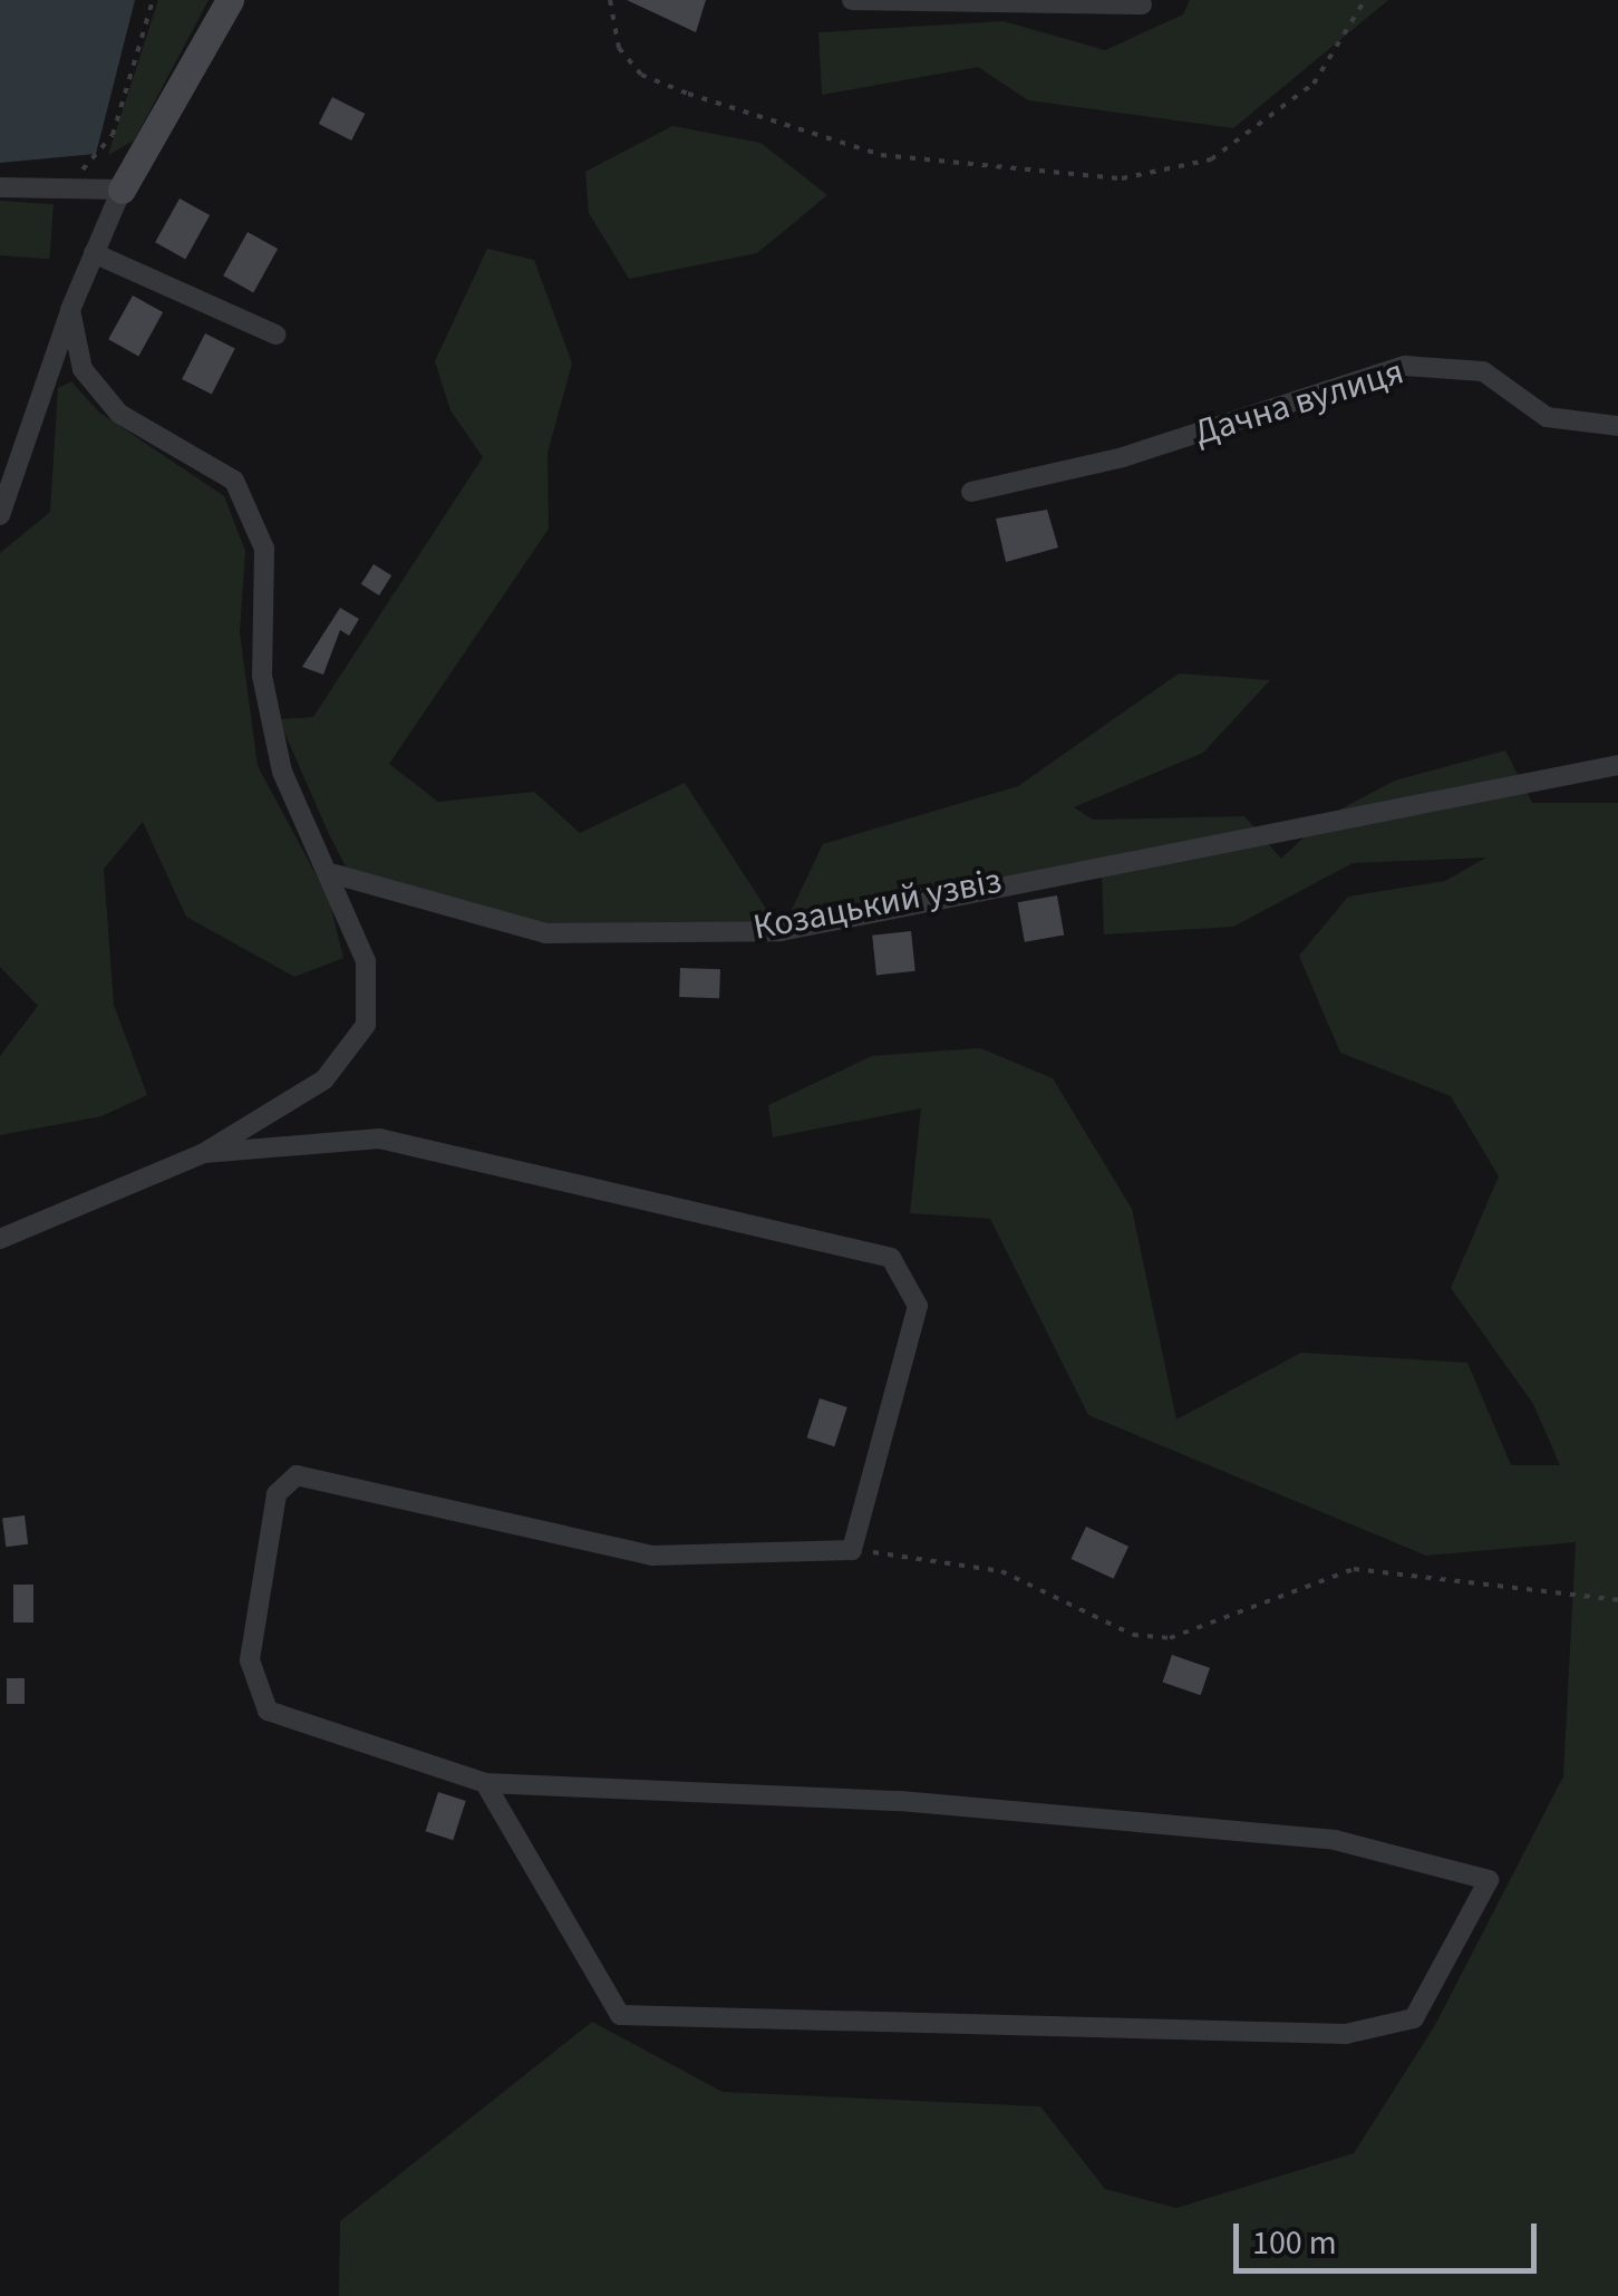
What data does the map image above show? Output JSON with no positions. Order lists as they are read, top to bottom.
{
  "streets": {
    "street": ["Дачна вулиця", "Козацький узвіз"]
  },
  "scale_bar": "100 m"
}
